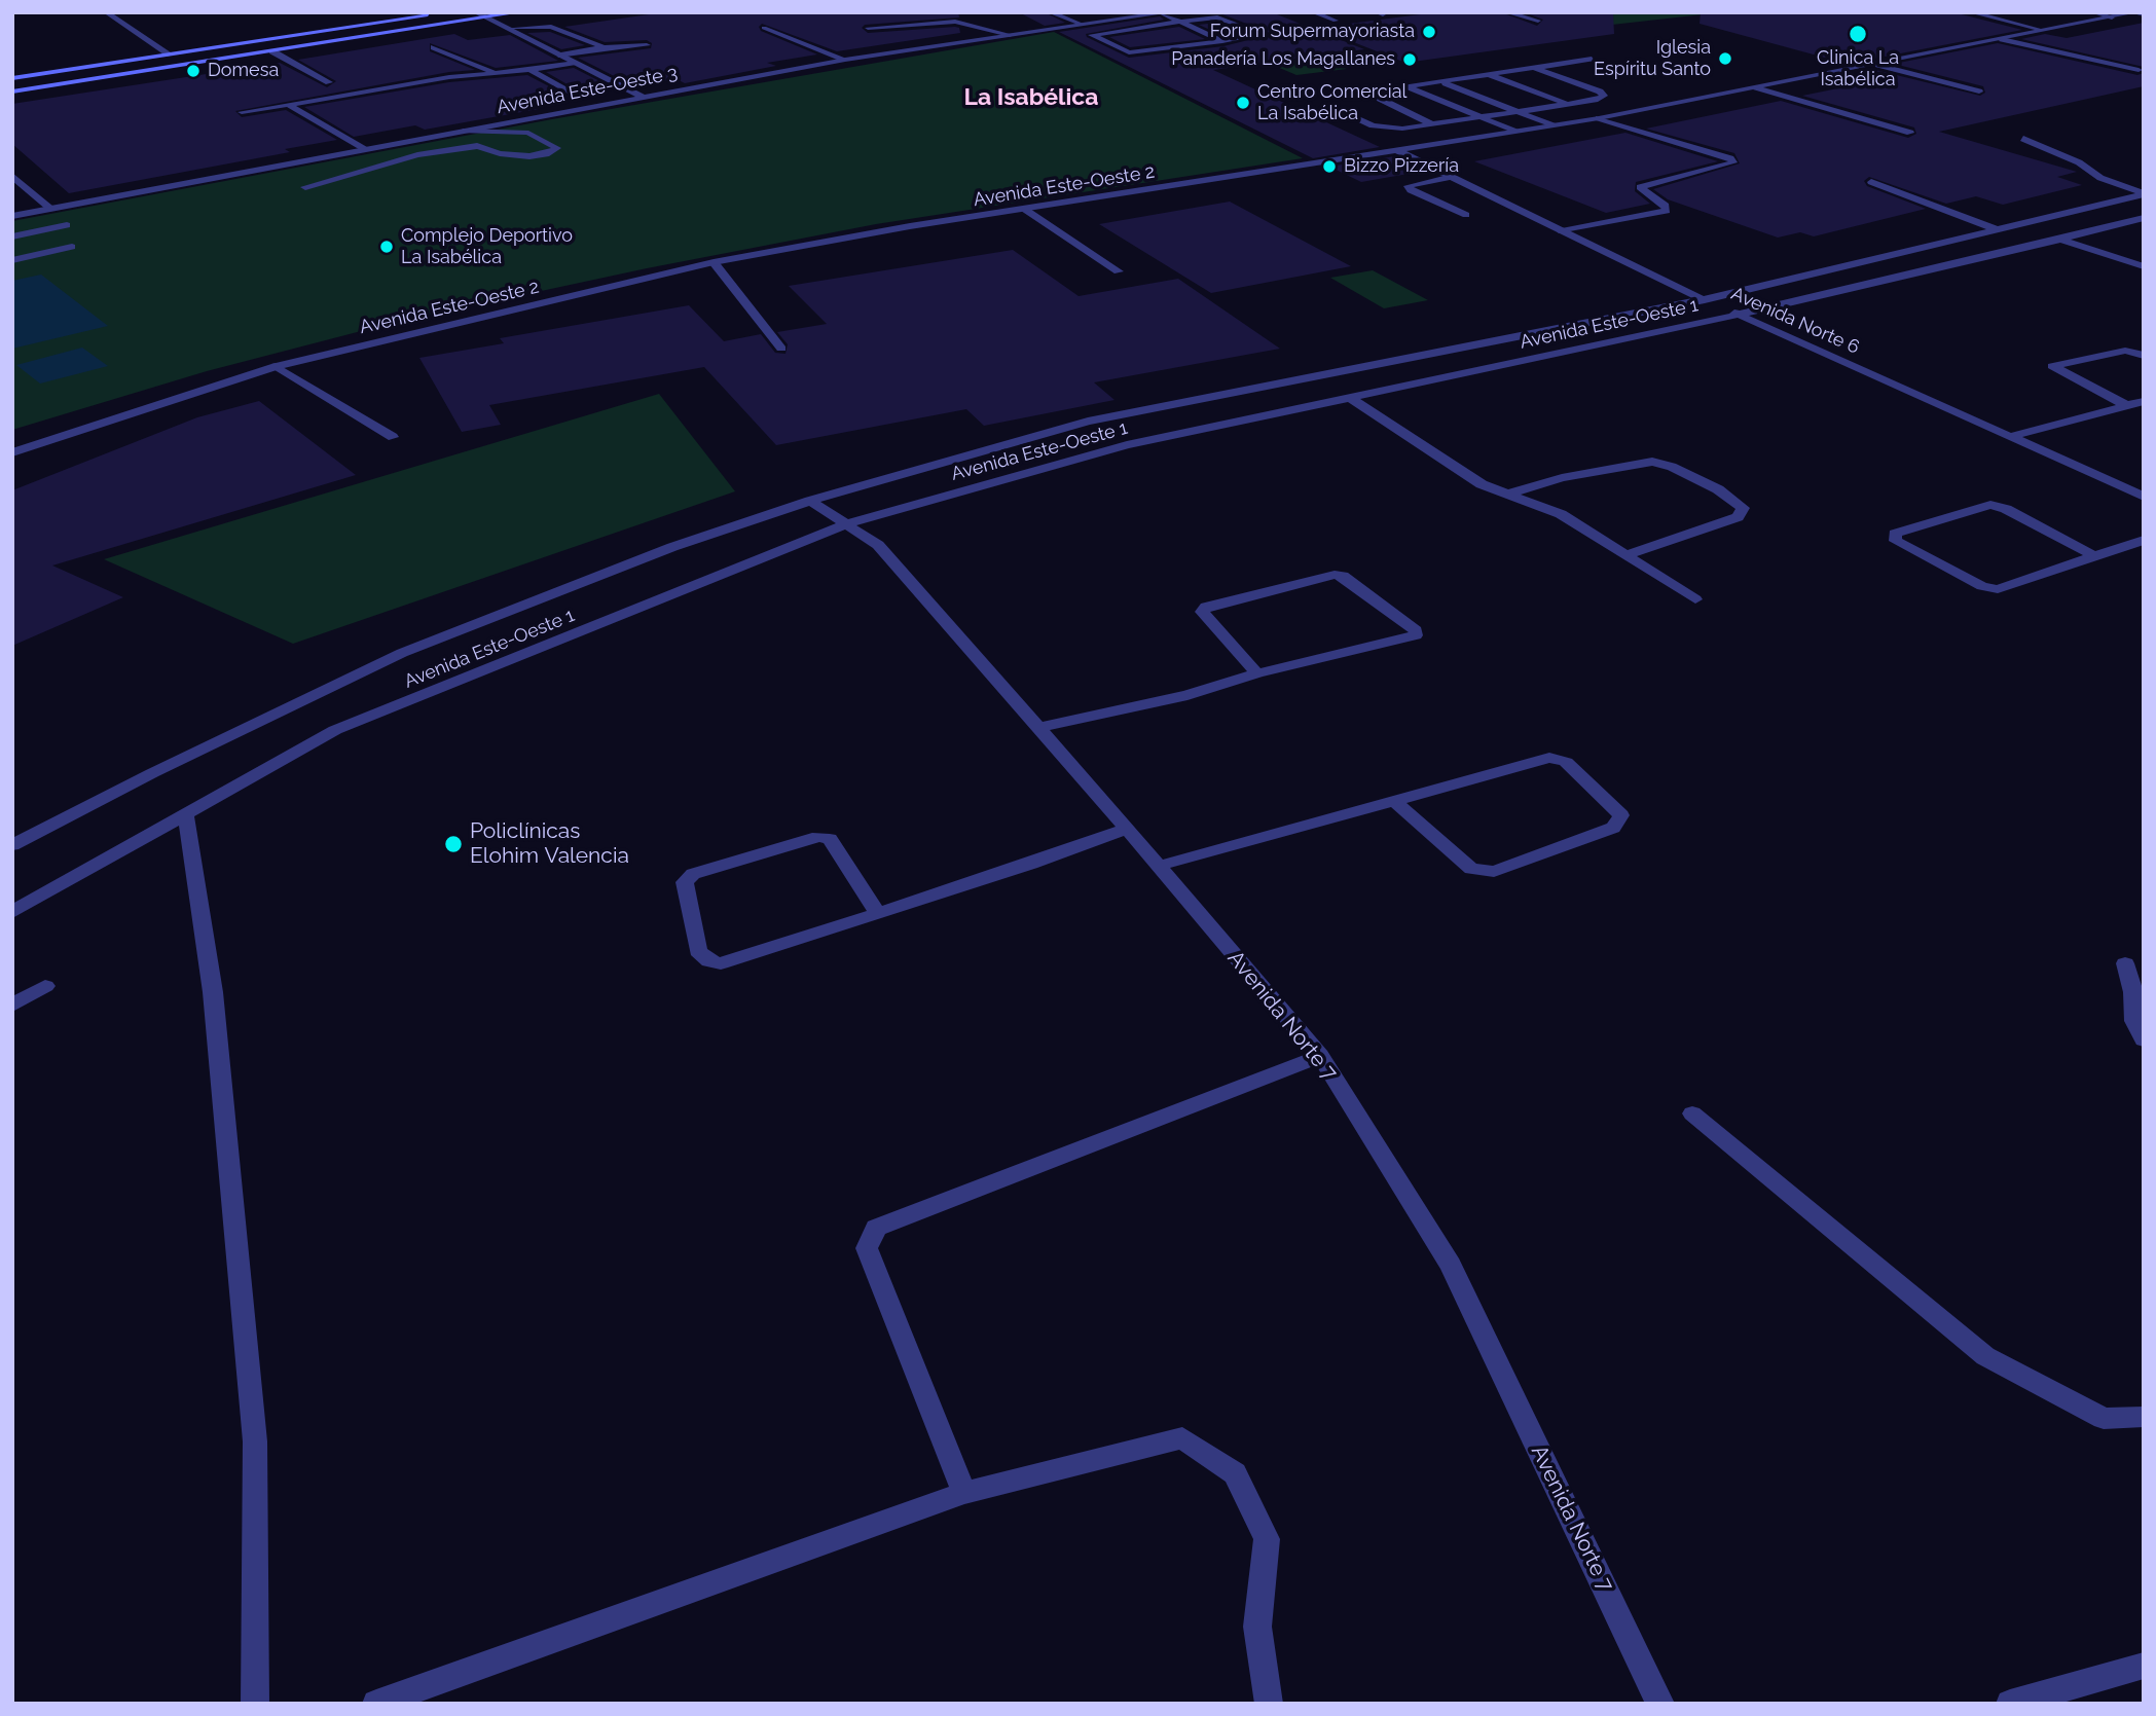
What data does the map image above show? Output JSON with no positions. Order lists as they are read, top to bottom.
{
  "streets": {
    "street": [
      "Avenida Este-Oeste 3",
      "Avenida Este-Oeste 2",
      "Avenida Norte 6",
      "Avenida Este-Oeste 1",
      "Avenida Norte 7"
    ]
  },
  "crossings": [
    ["Avenida Este-Oeste 2", "Avenida Norte 6"],
    ["Avenida Norte 6", "Avenida Este-Oeste 1"],
    ["Avenida Este-Oeste 1", "Avenida Norte 7"]
  ],
  "districts": ["La Isabélica"],
  "places": [
    "Forum Supermayoriasta",
    "Clinica La Isabélica",
    "Iglesia Espíritu Santo",
    "Panadería Los Magallanes",
    "Domesa",
    "Centro Comercial La Isabélica",
    "Bizzo Pizzería",
    "Complejo Deportivo La Isabélica",
    "Policlínicas Elohim Valencia"
  ]
}
